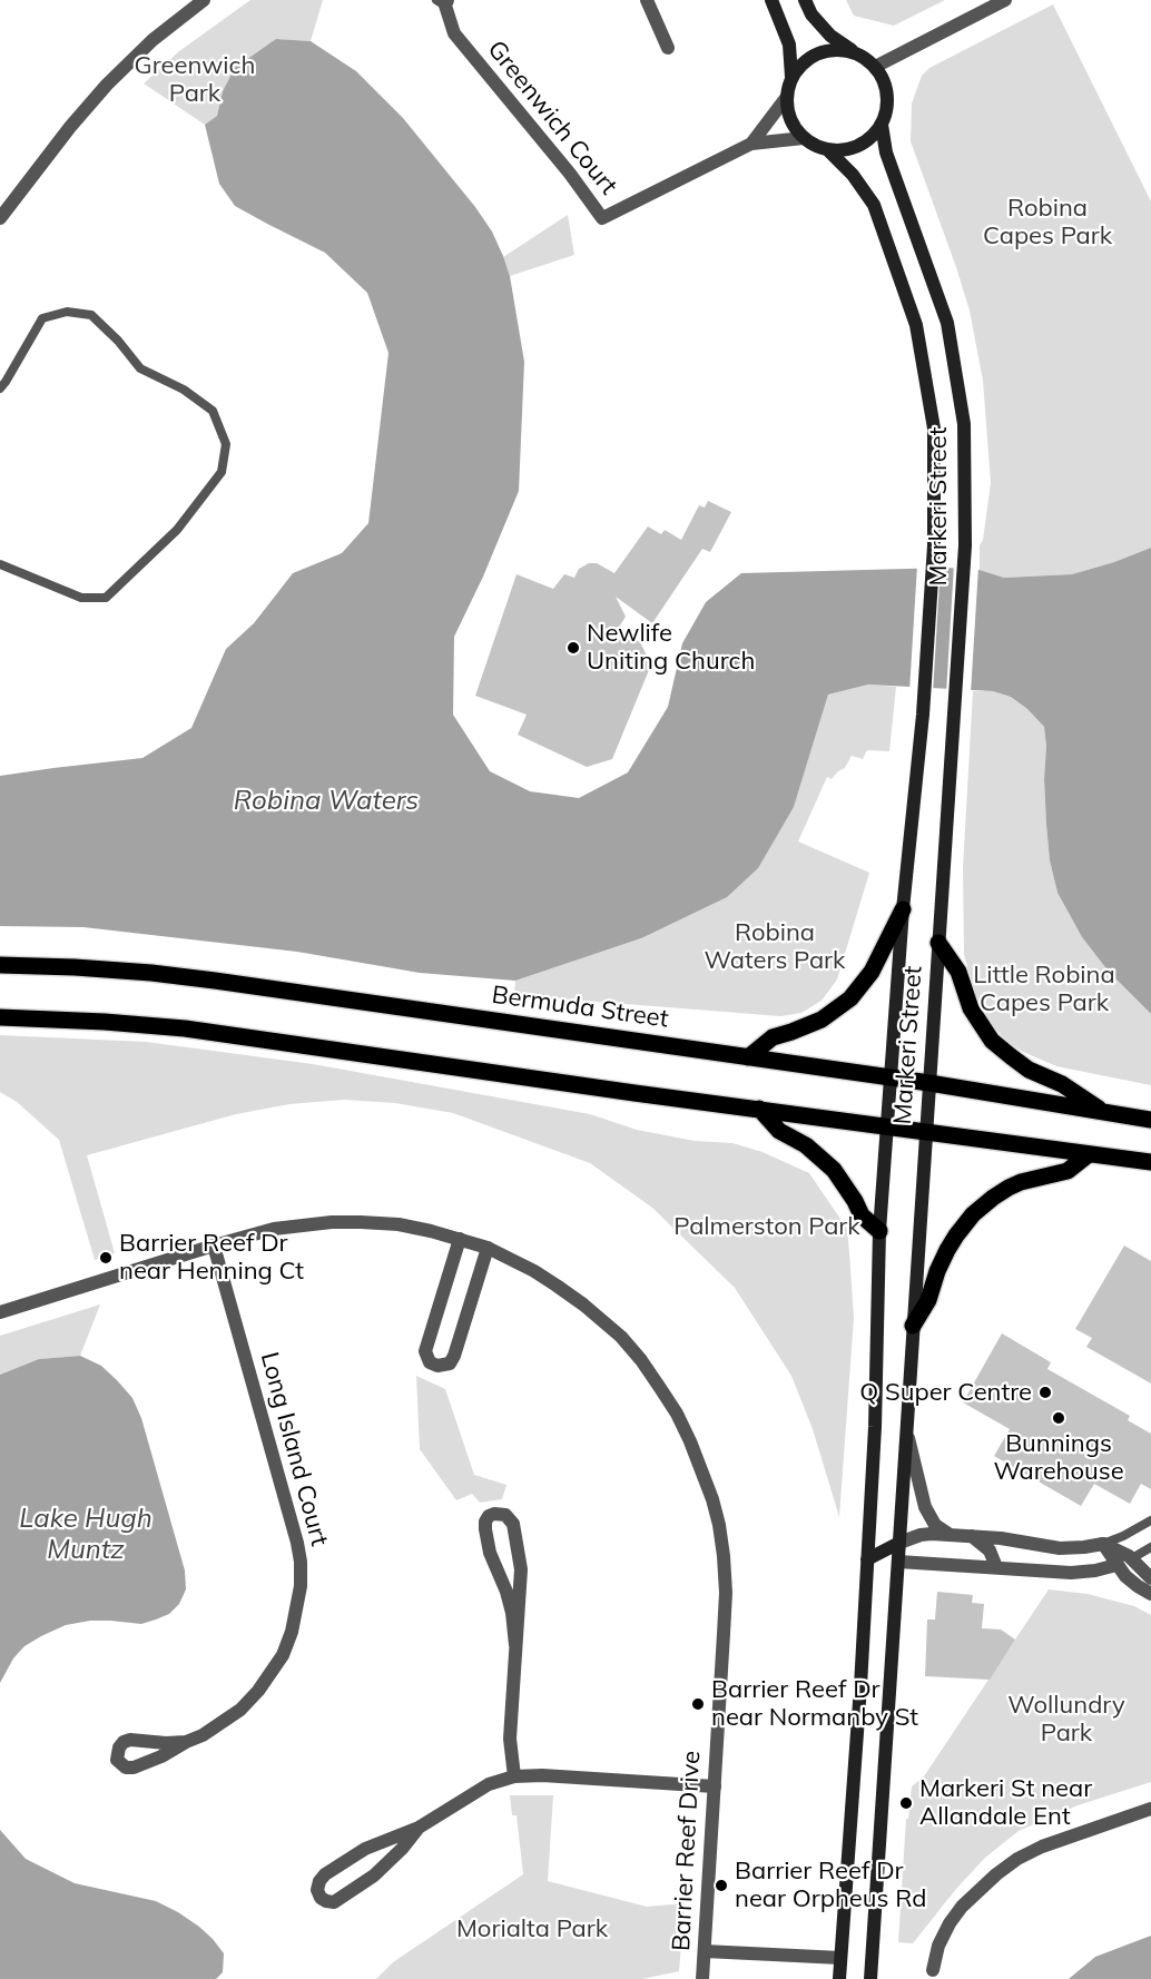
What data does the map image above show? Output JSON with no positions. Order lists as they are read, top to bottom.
{
  "streets": {
    "main road": ["Markeri Street", "Bermuda Street"],
    "street": ["Greenwich Court", "Long Island Court", "Barrier Reef Drive"]
  },
  "crossings": [
    ["Greenwich Court", "Markeri Street"],
    ["Markeri Street", "Bermuda Street"],
    ["Long Island Court", "Barrier Reef Drive"]
  ],
  "water": ["Robina Waters", "Lake Hugh Muntz"],
  "parks": [
    "Greenwich Park",
    "Robina Capes Park",
    "Robina Waters Park",
    "Little Robina Capes Park",
    "Palmerston Park",
    "Wollundry Park",
    "Morialta Park"
  ],
  "places": [
    "Newlife Uniting Church",
    "Barrier Reef Dr near Henning Ct",
    "Q Super Centre",
    "Bunnings Warehouse",
    "Barrier Reef Dr near Normanby St",
    "Markeri St near Allandale Ent",
    "Barrier Reef Dr near Orpheus Rd"
  ]
}
